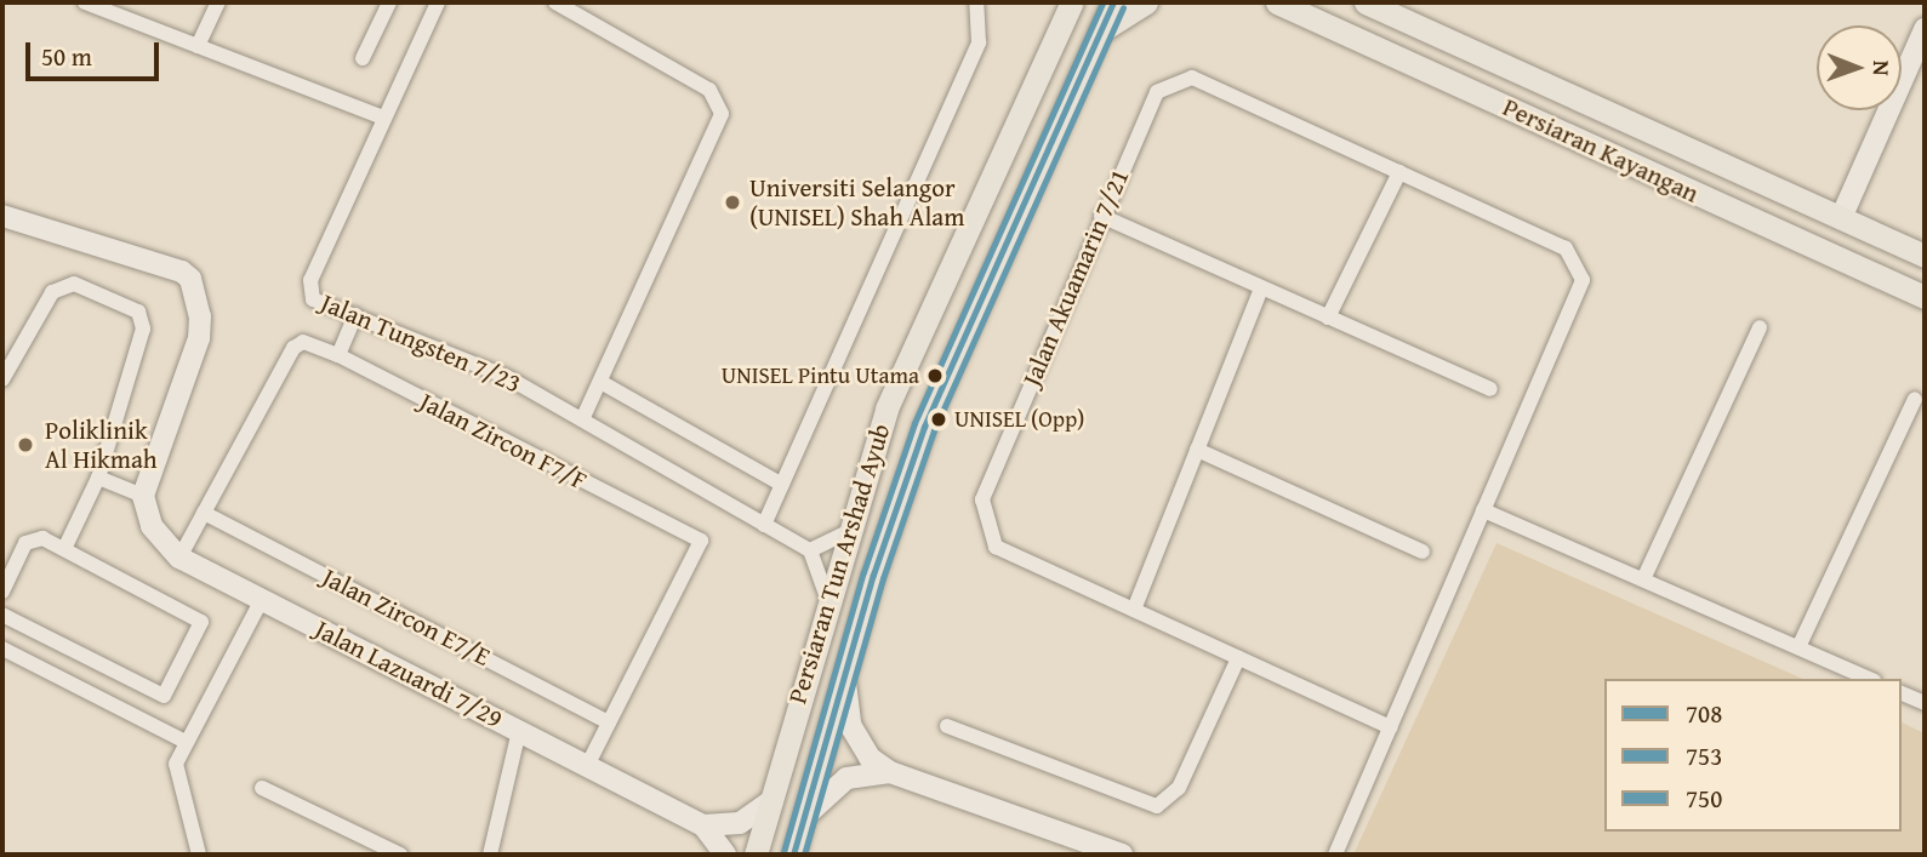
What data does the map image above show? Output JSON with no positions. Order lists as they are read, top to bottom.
{
  "streets": {
    "main road": ["Persiaran Kayangan", "Persiaran Tun Arshad Ayub"],
    "street": [
      "Jalan Akuamarin 7/21",
      "Jalan Tungsten 7/23",
      "Jalan Zircon F7/F",
      "Jalan Zircon E7/E",
      "Jalan Lazuardi 7/29"
    ]
  },
  "crossings": [
    ["Jalan Zircon F7/F", "Jalan Zircon E7/E"],
    ["Jalan Zircon F7/F", "Jalan Lazuardi 7/29"]
  ],
  "places": [
    "Universiti Selangor (UNISEL) Shah Alam",
    "UNISEL Pintu Utama",
    "UNISEL (Opp)",
    "Poliklinik Al Hikmah"
  ],
  "lines": ["transit line 708", "transit line 750", "transit line 753"],
  "legend": ["708", "753", "750"],
  "scale_bar": "50 m",
  "north": "right"
}
